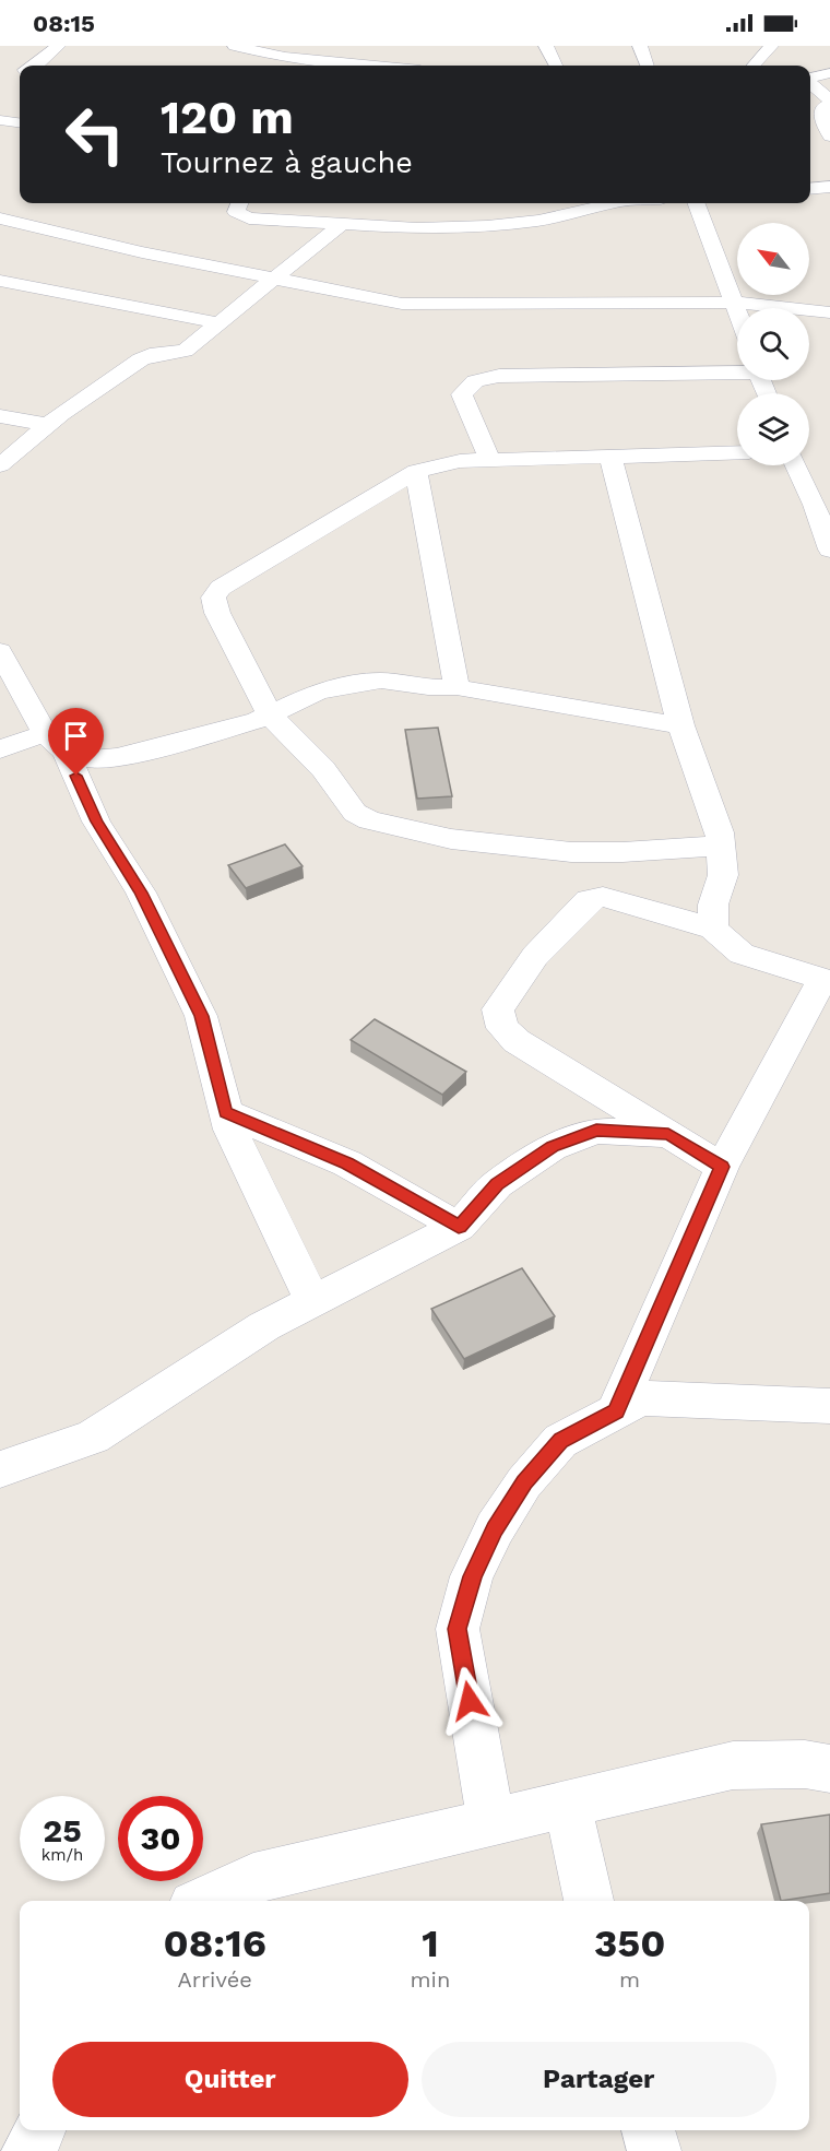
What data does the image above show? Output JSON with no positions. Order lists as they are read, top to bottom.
{
  "north": "top left",
  "page": {
    "status": "08:15",
    "turn": ["120 m", "Tournez à gauche"],
    "speed": "25 km/h",
    "limit": "30",
    "eta": [
      "08:16",
      "Arrivée",
      "1",
      "min",
      "350",
      "m"
    ],
    "buttons": ["Quitter", "Partager"]
  }
}
